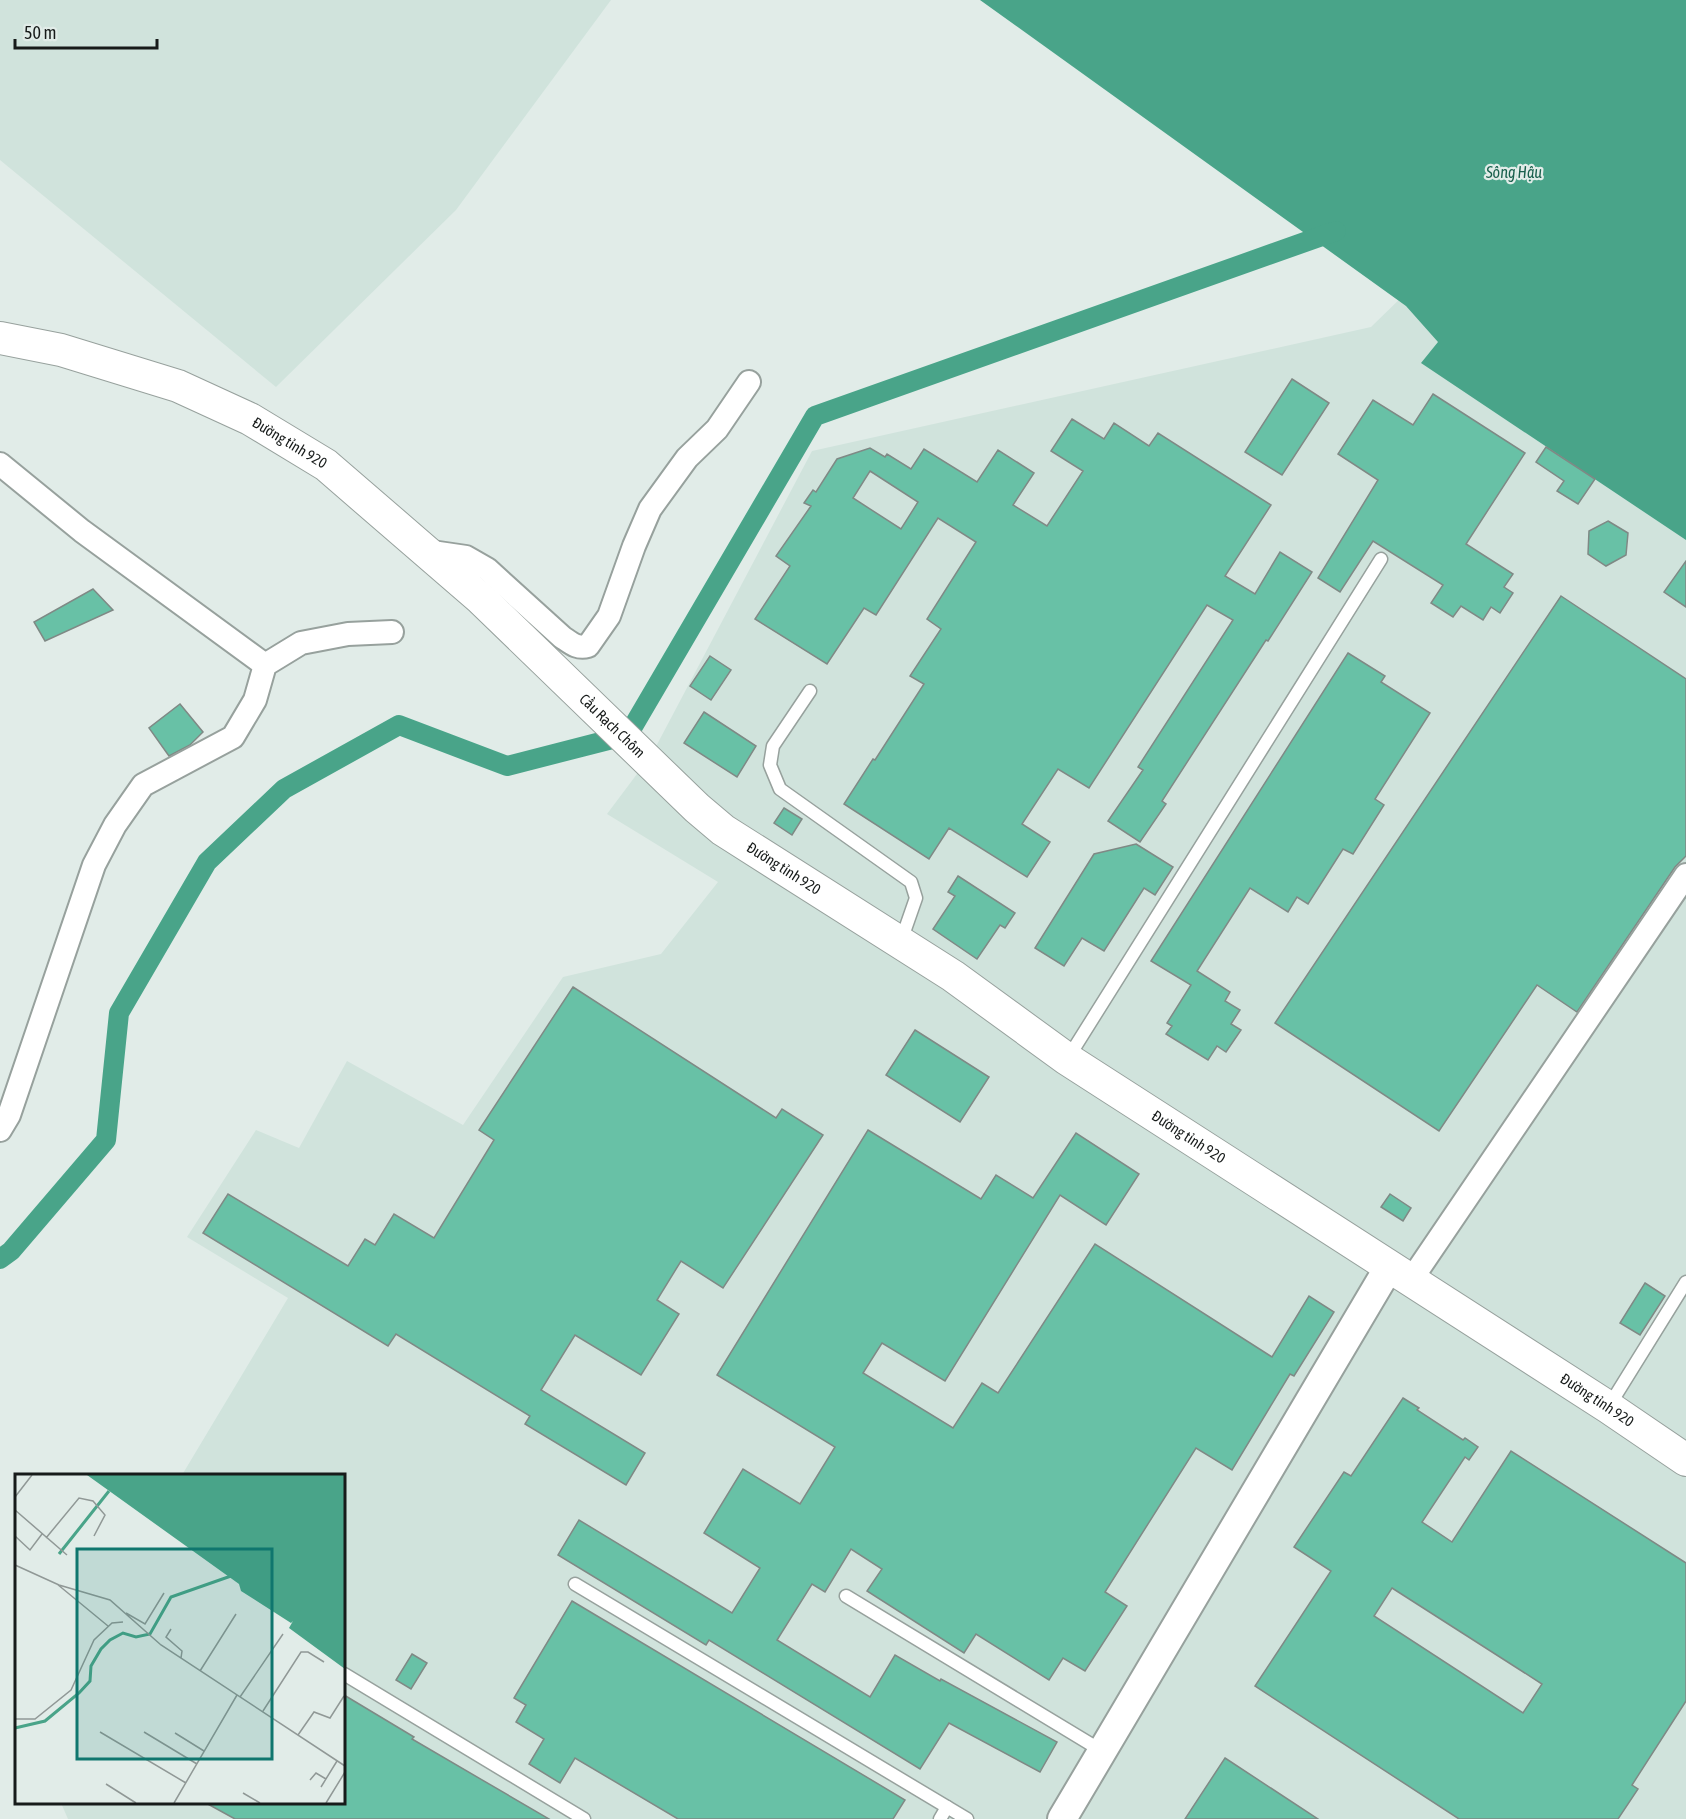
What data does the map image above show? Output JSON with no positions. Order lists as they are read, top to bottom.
{
  "streets": {
    "main road": ["Đường tỉnh 920", "Cầu Rạch Chôm"]
  },
  "crossings": [
    ["Đường tỉnh 920", "Cầu Rạch Chôm"]
  ],
  "water": ["Sông Hậu"],
  "scale_bar": "50 m"
}
